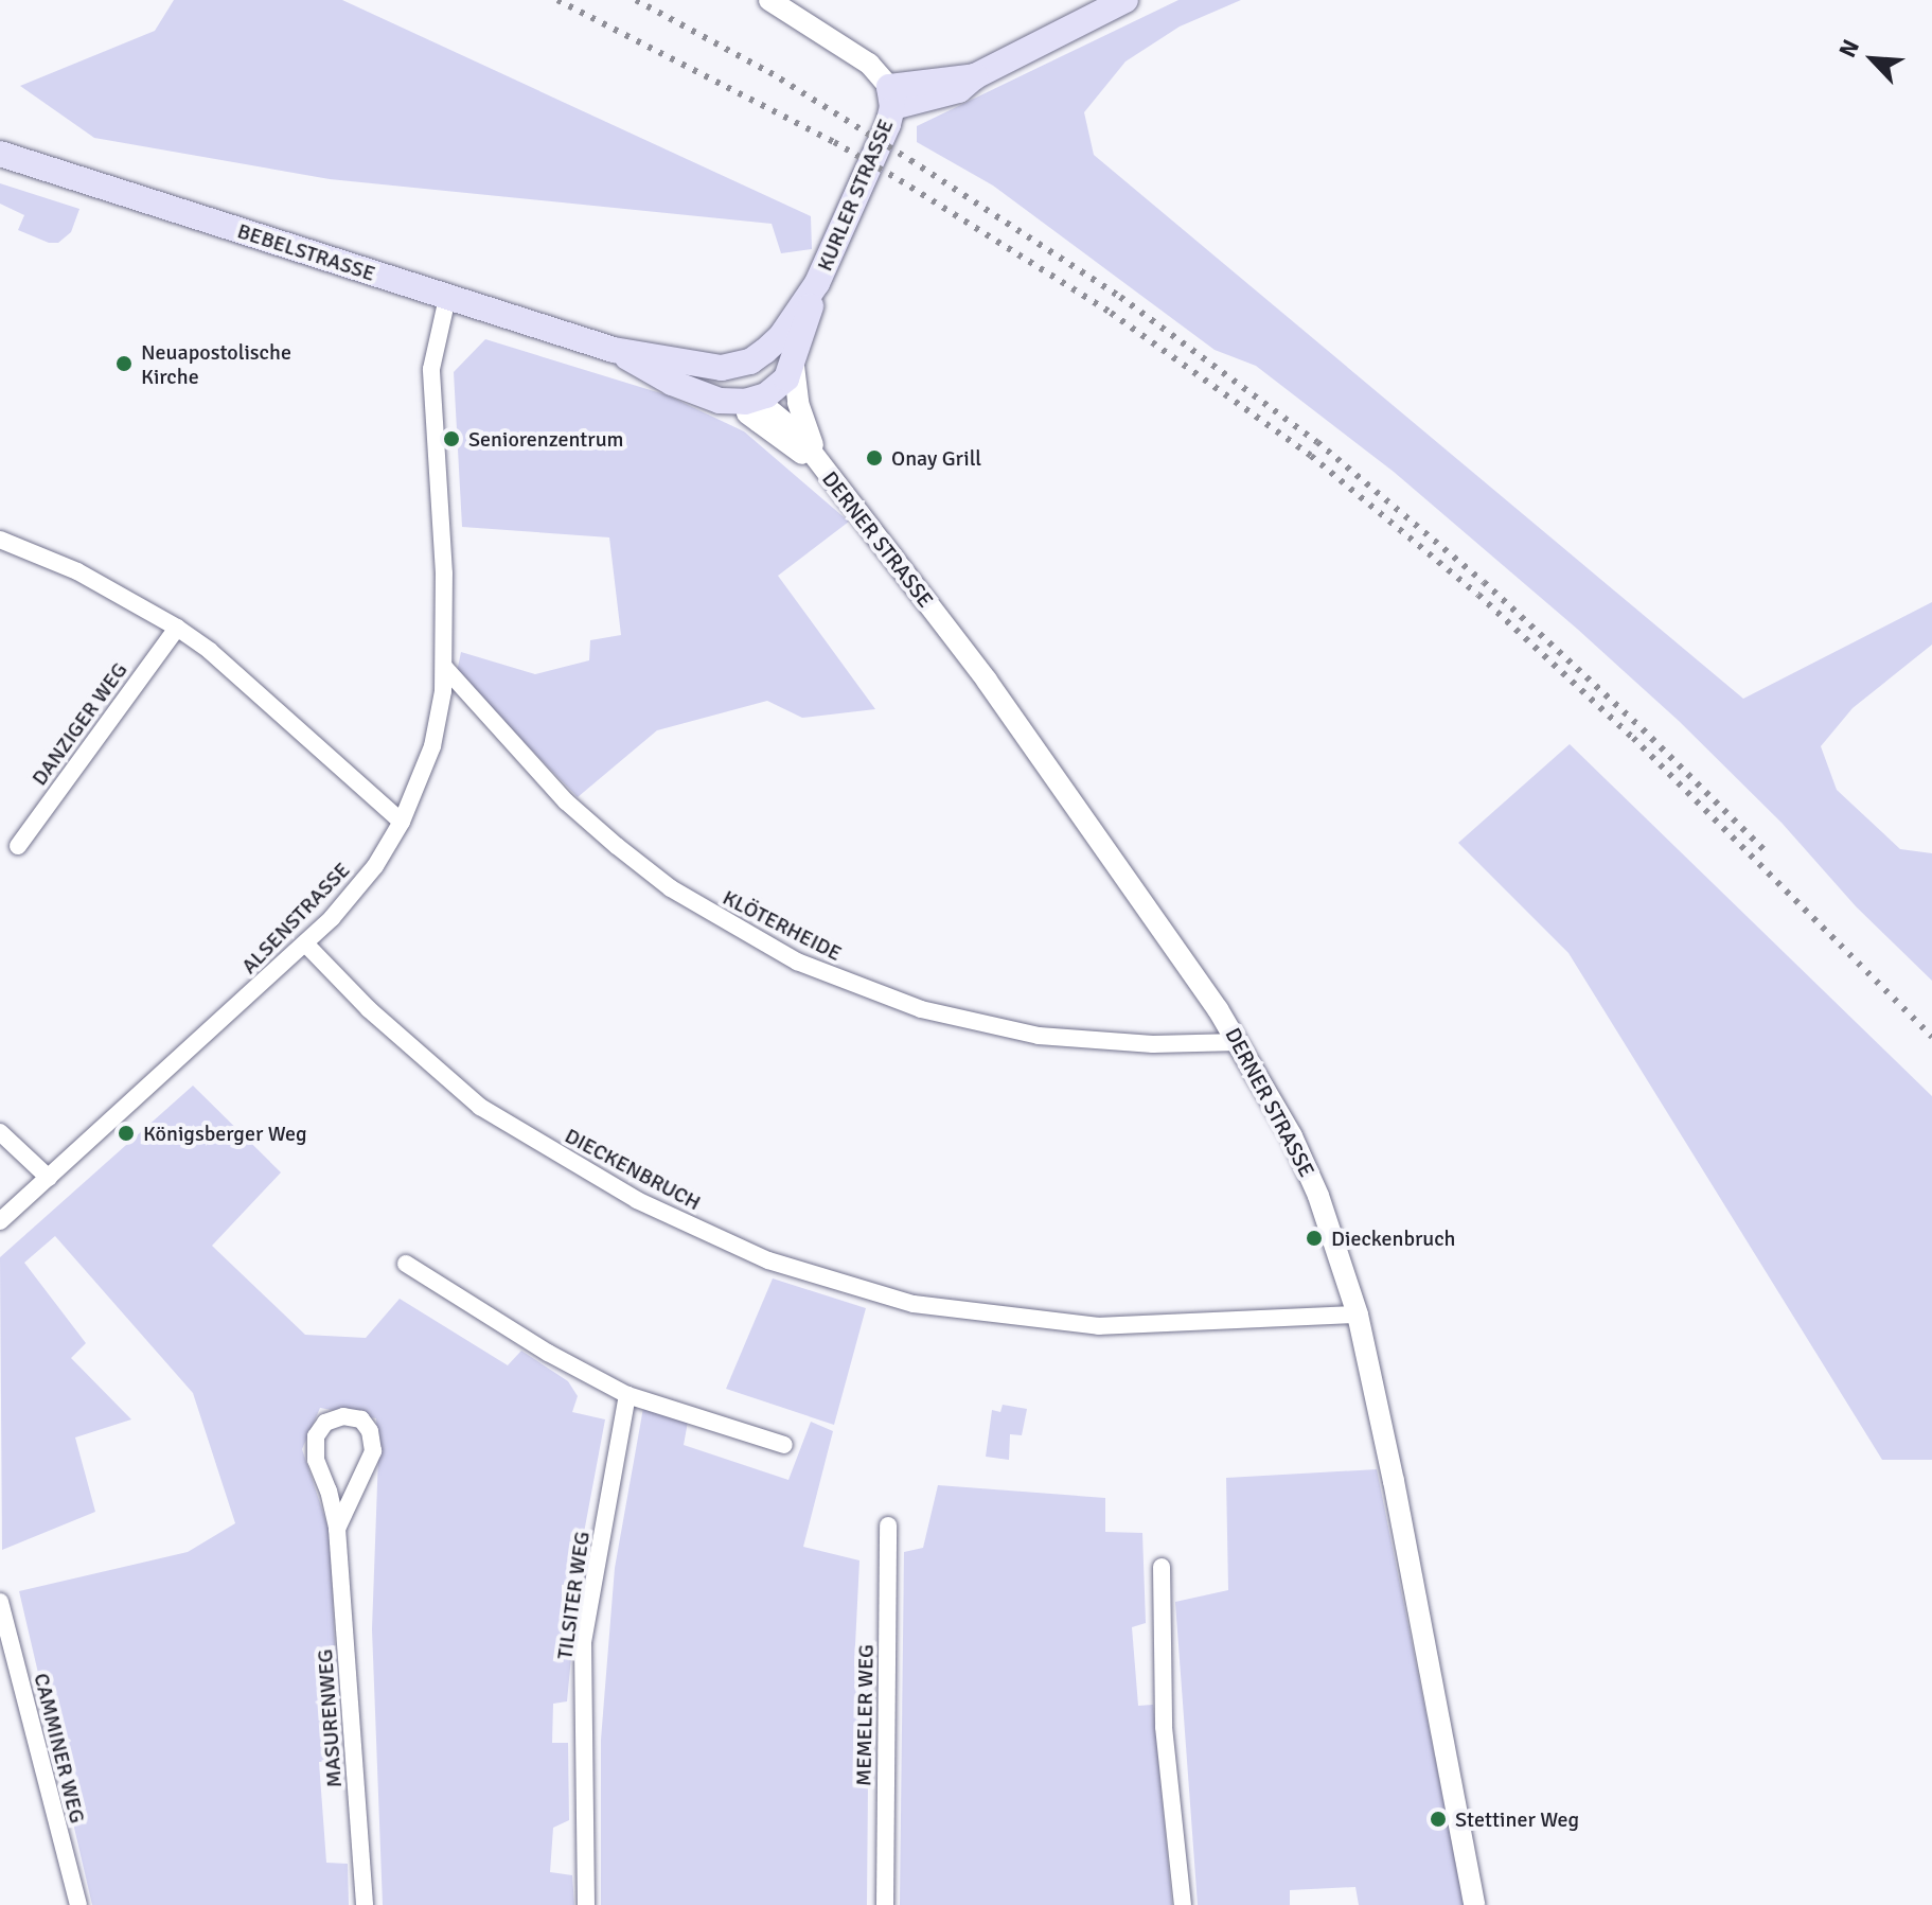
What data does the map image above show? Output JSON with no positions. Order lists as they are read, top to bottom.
{
  "streets": {
    "main road": ["KURLER STRASSE", "BEBELSTRASSE"],
    "street": [
      "DERNER STRASSE",
      "DANZIGER WEG",
      "ALSENSTRASSE",
      "KLÖTERHEIDE",
      "DIECKENBRUCH",
      "TILSITER WEG",
      "MEMELER WEG",
      "MASURENWEG",
      "CAMMINER WEG"
    ]
  },
  "crossings": [
    ["KURLER STRASSE", "BEBELSTRASSE"],
    ["KURLER STRASSE", "DERNER STRASSE"],
    ["BEBELSTRASSE", "DERNER STRASSE"],
    ["BEBELSTRASSE", "ALSENSTRASSE"],
    ["DERNER STRASSE", "KLÖTERHEIDE"],
    ["DERNER STRASSE", "DIECKENBRUCH"],
    ["ALSENSTRASSE", "KLÖTERHEIDE"],
    ["ALSENSTRASSE", "DIECKENBRUCH"]
  ],
  "places": [
    "Neuapostolische Kirche",
    "Seniorenzentrum",
    "Onay Grill",
    "Königsberger Weg",
    "Dieckenbruch",
    "Stettiner Weg"
  ],
  "north": "top left"
}
